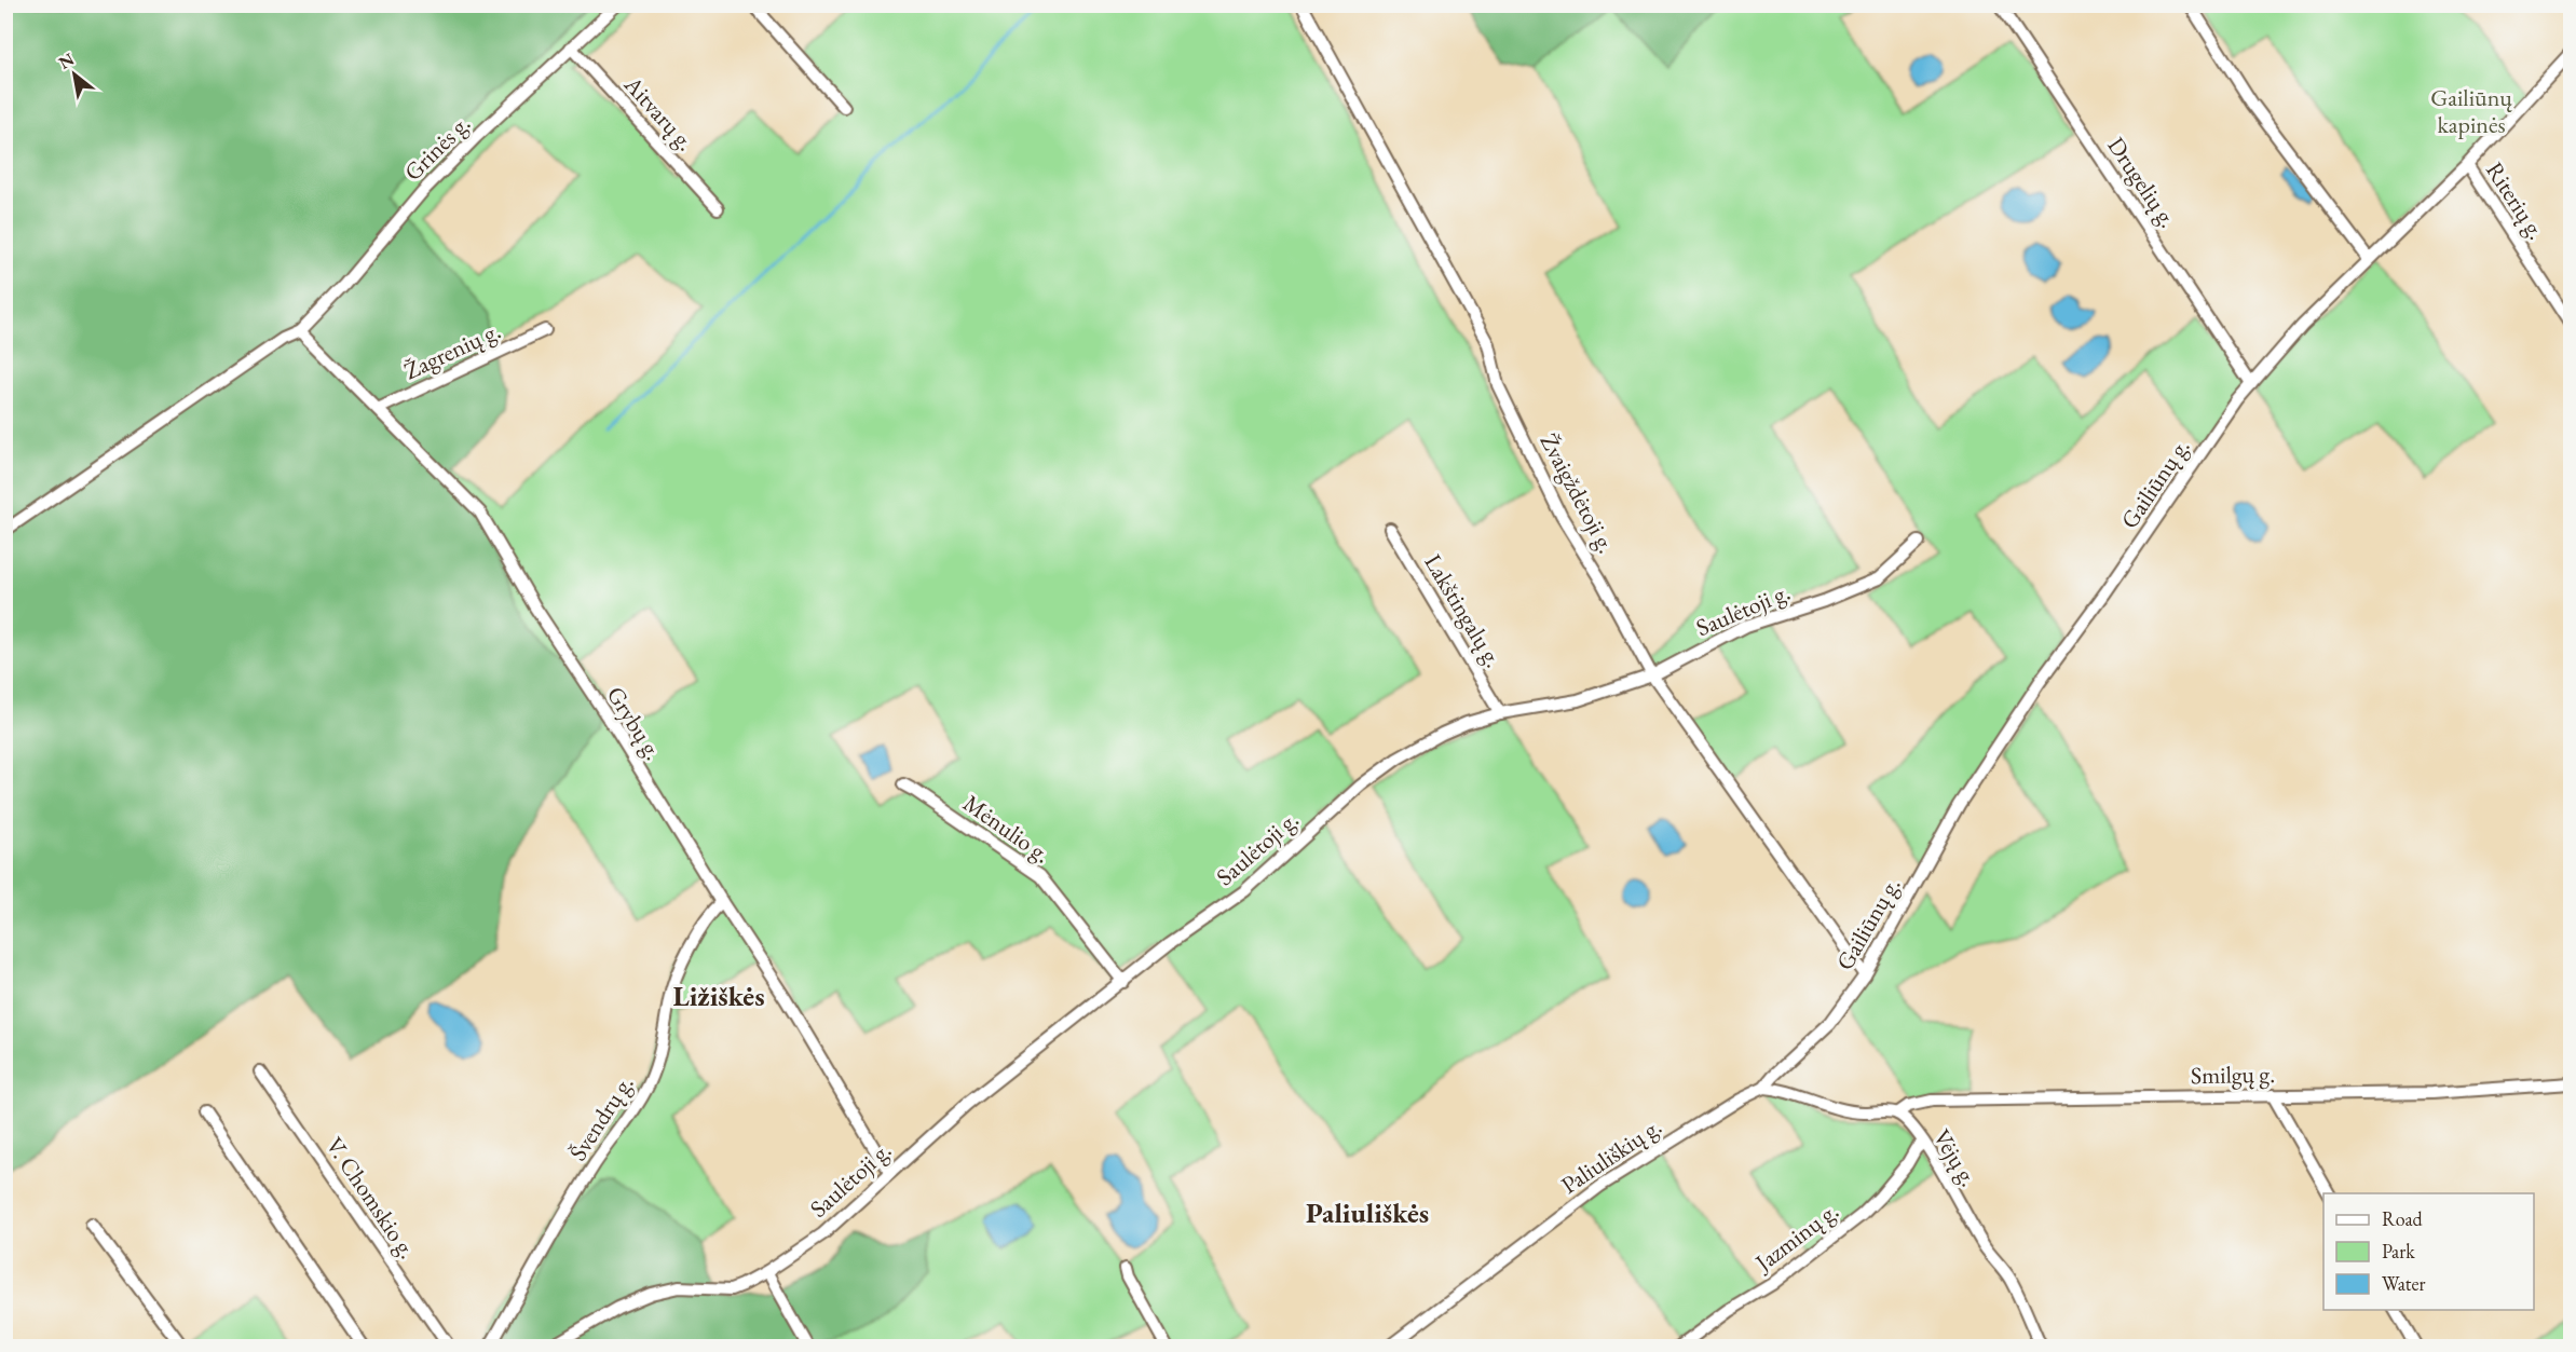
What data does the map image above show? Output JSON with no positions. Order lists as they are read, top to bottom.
{
  "streets": {
    "street": [
      "Aitvarų g.",
      "Grinės g.",
      "Drugelių g.",
      "Riterių g.",
      "Žagrenių g.",
      "Gailiūnų g.",
      "Žvaigždėtoji g.",
      "Saulėtoji g.",
      "Lakštingalų g.",
      "Grybų g.",
      "Mėnulio g.",
      "Smilgų g.",
      "Švendrų g.",
      "Paliuliškių g.",
      "Vėjų g.",
      "V. Chomskio g.",
      "Jazminų g."
    ]
  },
  "crossings": [
    ["Aitvarų g.", "Grinės g."],
    ["Grinės g.", "Grybų g."],
    ["Drugelių g.", "Gailiūnų g."],
    ["Riterių g.", "Gailiūnų g."],
    ["Žagrenių g.", "Grybų g."],
    ["Gailiūnų g.", "Žvaigždėtoji g."],
    ["Gailiūnų g.", "Paliuliškių g."],
    ["Žvaigždėtoji g.", "Saulėtoji g."],
    ["Saulėtoji g.", "Lakštingalų g."],
    ["Saulėtoji g.", "Grybų g."],
    ["Saulėtoji g.", "Mėnulio g."],
    ["Grybų g.", "Švendrų g."],
    ["Smilgų g.", "Vėjų g."],
    ["Vėjų g.", "Jazminų g."]
  ],
  "districts": ["Ližiškės", "Paliuliškės"],
  "parks": ["Gailiūnų kapinės"],
  "legend": ["Road", "Park", "Water"],
  "north": "top left"
}
